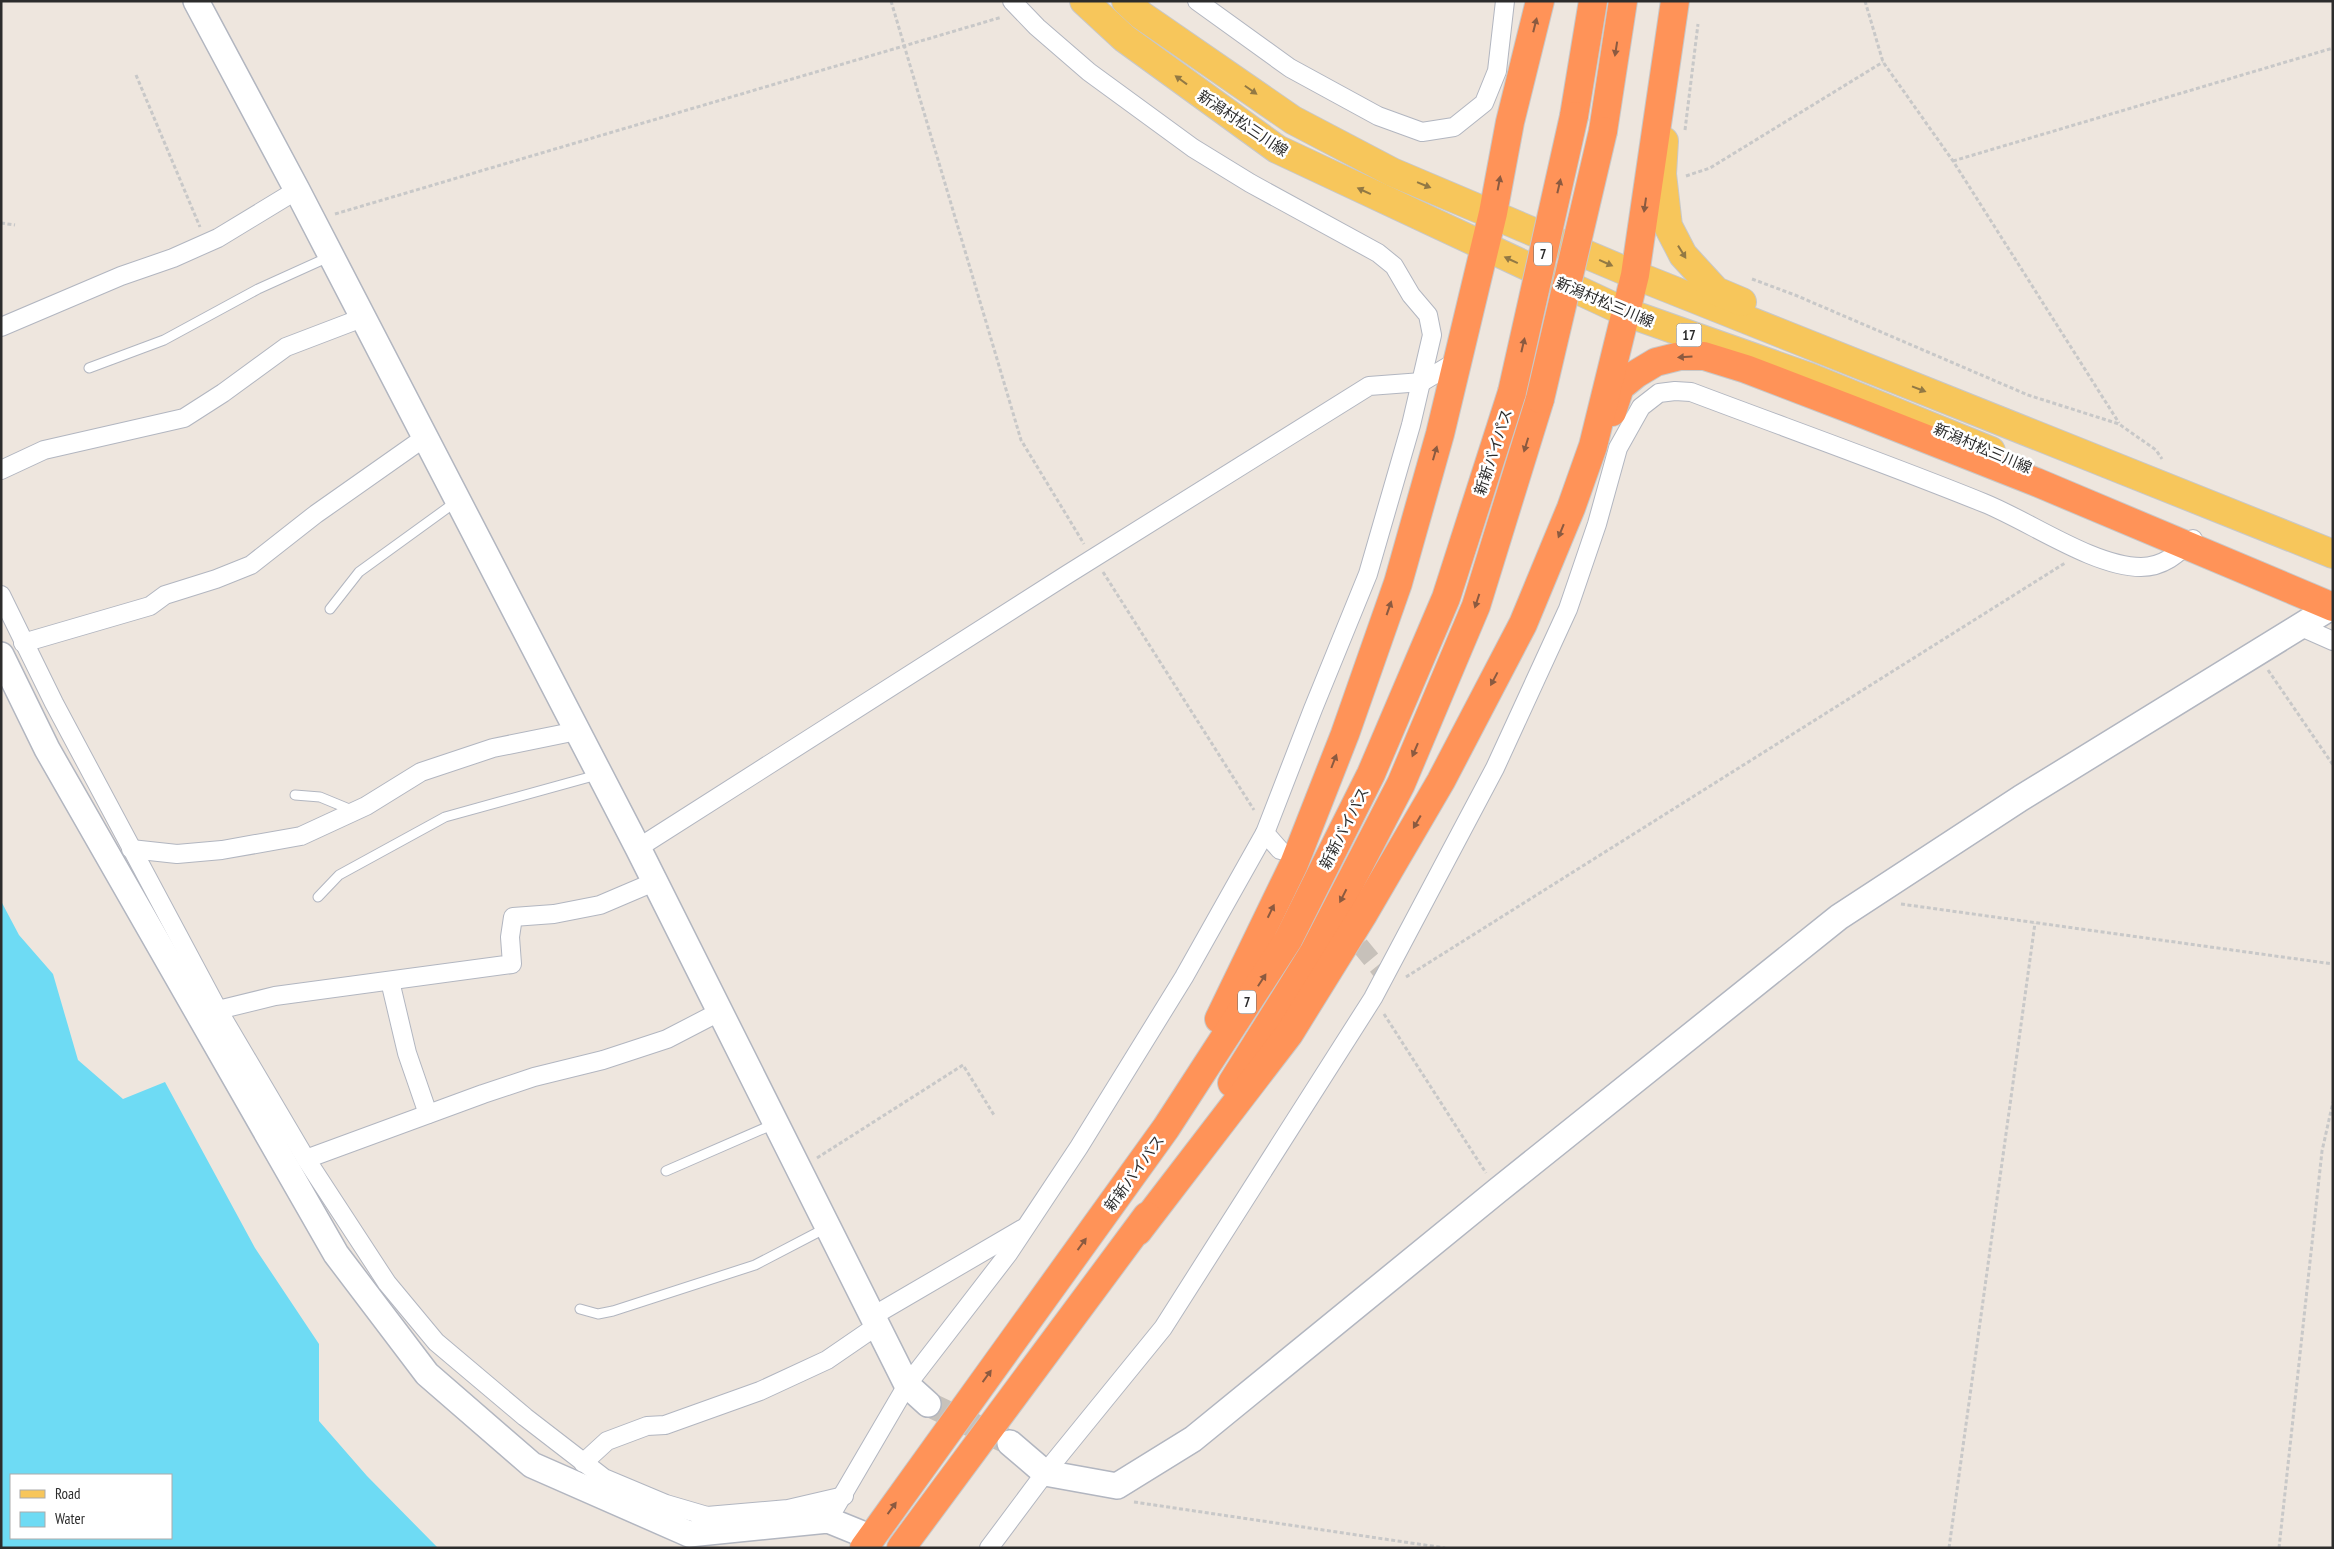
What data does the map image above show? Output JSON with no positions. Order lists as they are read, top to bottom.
{
  "streets": {
    "highway": ["7", "新新バイパス"],
    "main road": ["新潟村松三川線", "17"]
  },
  "legend": ["Road", "Water"]
}
